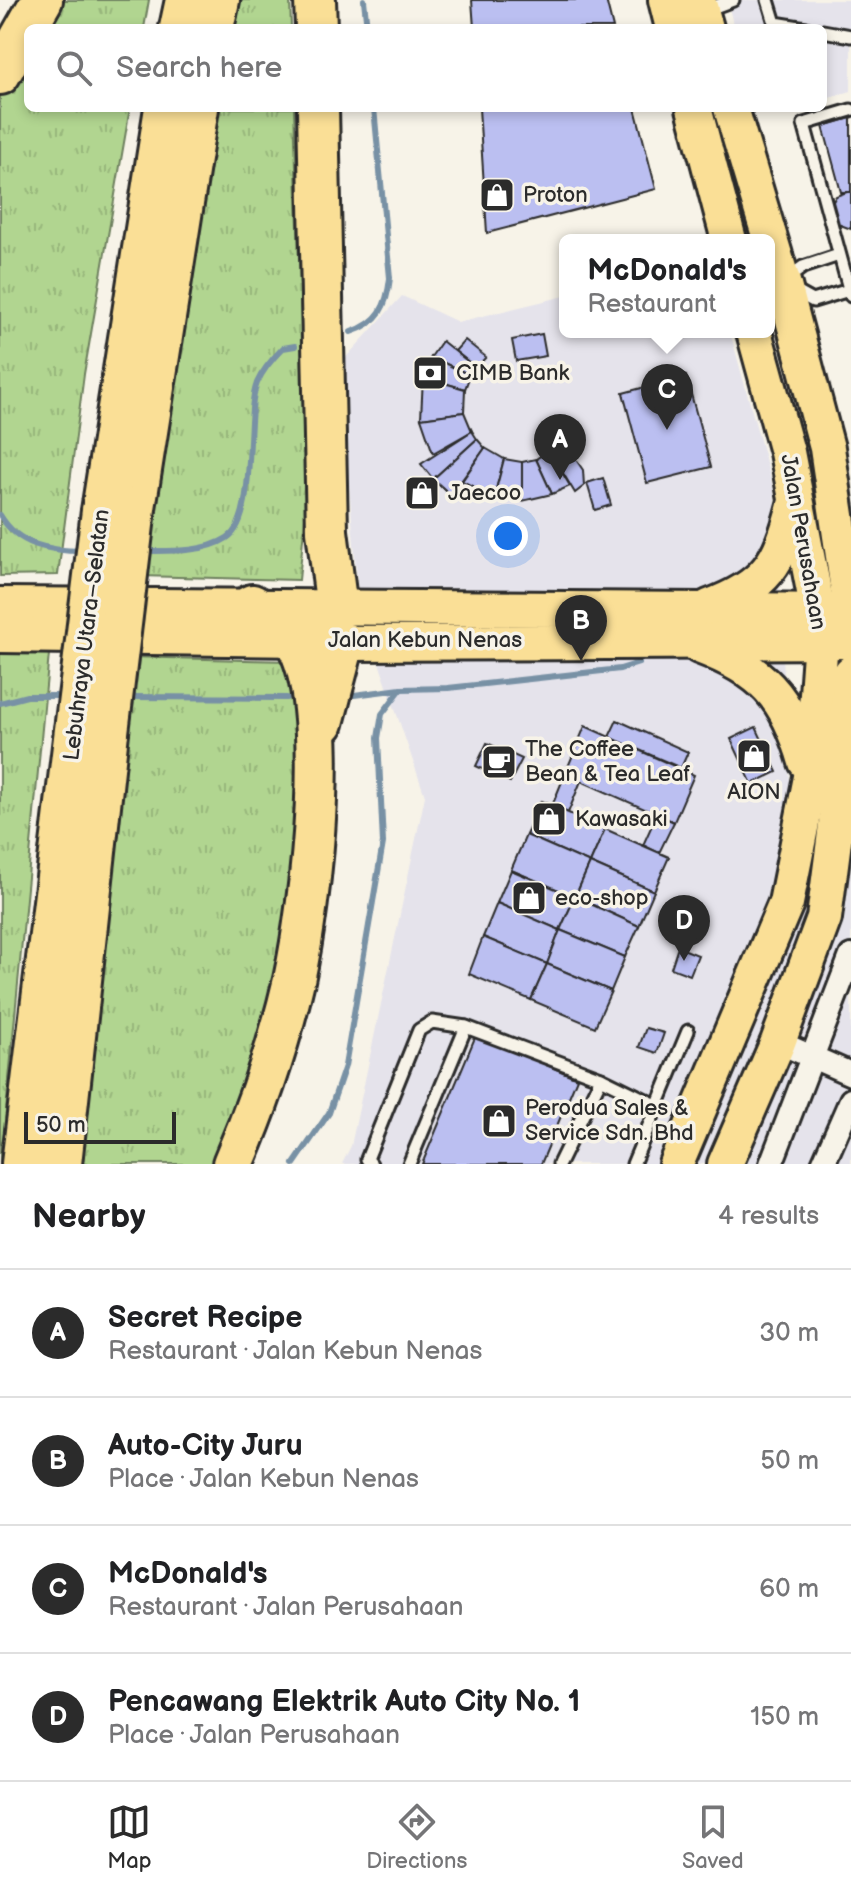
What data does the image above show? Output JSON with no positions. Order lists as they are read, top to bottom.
{
  "streets": {
    "highway": ["Lebuhraya Utara–Selatan"],
    "main road": ["Jalan Perusahaan", "Jalan Kebun Nenas"]
  },
  "crossings": [
    ["Jalan Perusahaan", "Jalan Kebun Nenas"]
  ],
  "places": {
    "shop": [
      "Proton",
      "Jaecoo",
      "AION",
      "Kawasaki",
      "eco-shop",
      "Perodua Sales & Service Sdn. Bhd"
    ],
    "bank": ["CIMB Bank"],
    "cafe": ["The Coffee Bean & Tea Leaf"]
  },
  "scale_bar": "50 m",
  "page": {
    "search": "Search here",
    "popup": ["McDonald's", "Restaurant"],
    "pins": [
      "C",
      "A",
      "B",
      "D"
    ],
    "scale": "50 m",
    "heading": ["Nearby", "4 results"],
    "list": [
      {
        "mark": "A",
        "name": "Secret Recipe",
        "note": "Restaurant · Jalan Kebun Nenas",
        "value": "30 m"
      },
      {
        "mark": "B",
        "name": "Auto-City Juru",
        "note": "Place · Jalan Kebun Nenas",
        "value": "50 m"
      },
      {
        "mark": "C",
        "name": "McDonald's",
        "note": "Restaurant · Jalan Perusahaan",
        "value": "60 m"
      },
      {
        "mark": "D",
        "name": "Pencawang Elektrik Auto City No. 1",
        "note": "Place · Jalan Perusahaan",
        "value": "150 m"
      }
    ],
    "nav": ["Map", "Directions", "Saved"]
  }
}
